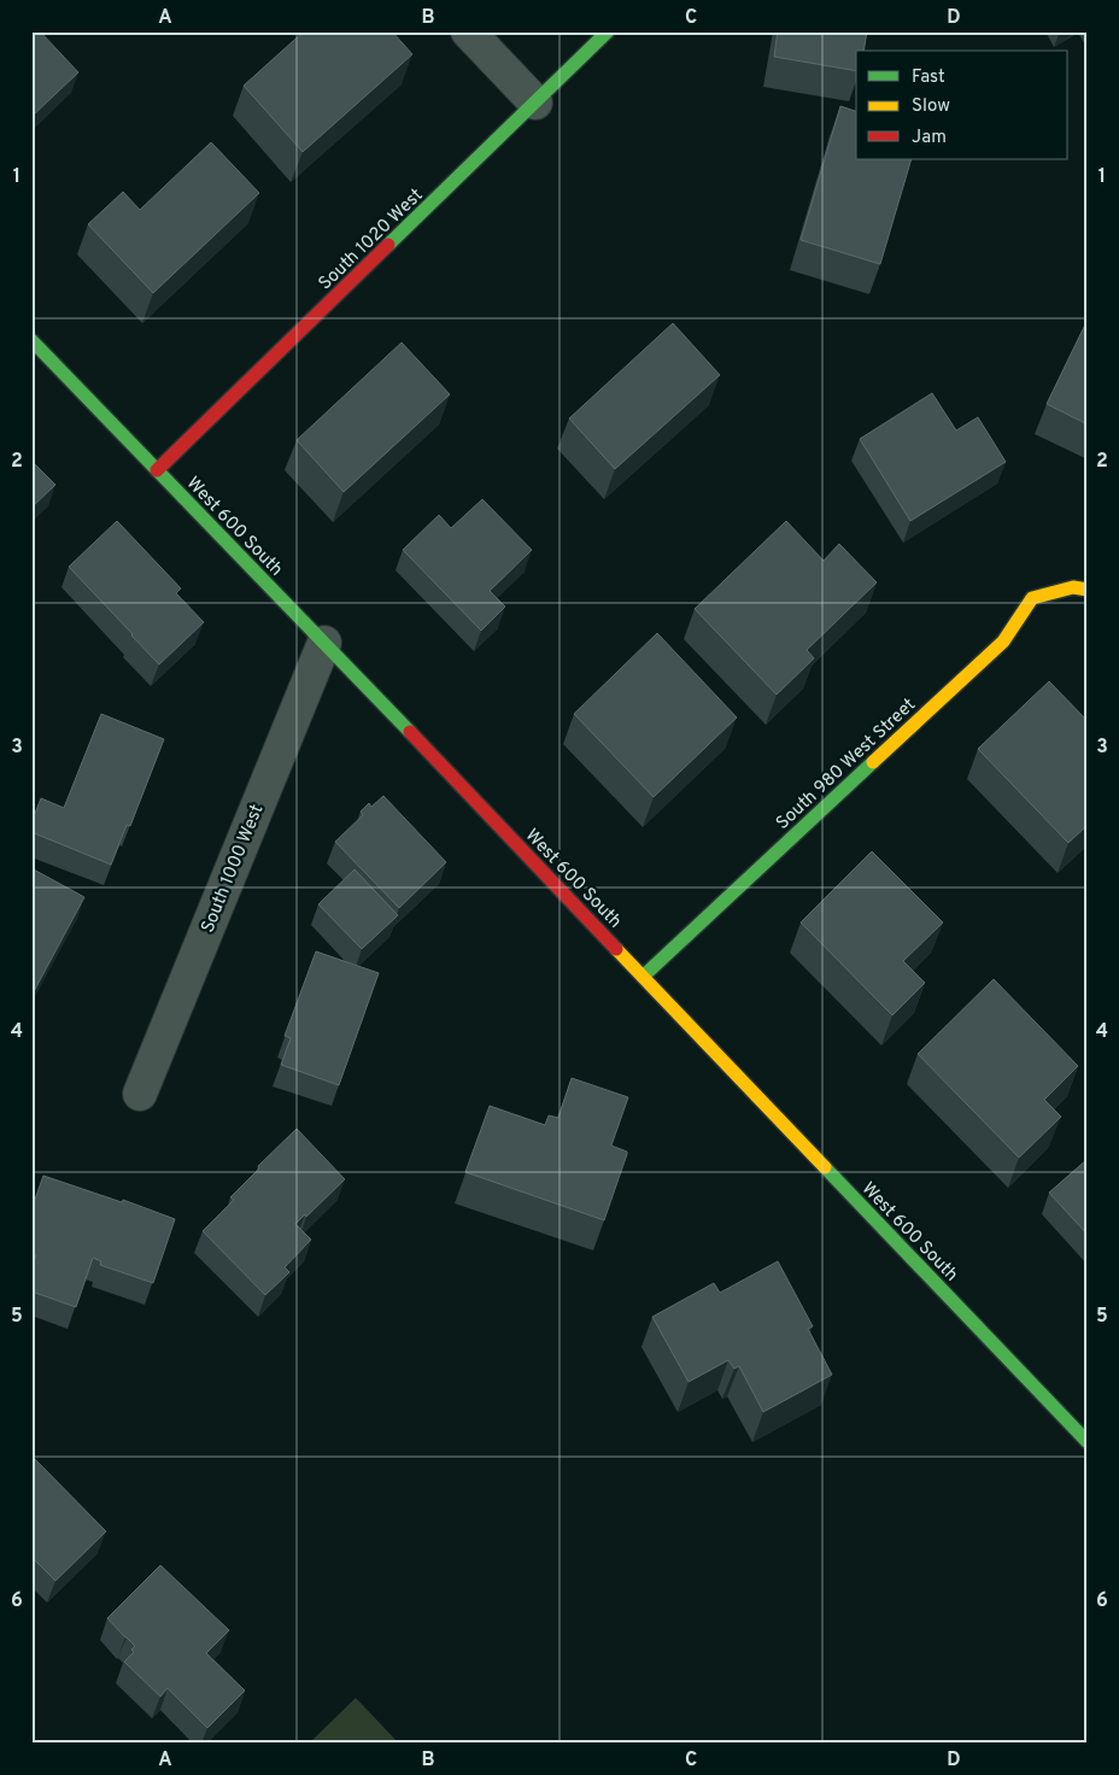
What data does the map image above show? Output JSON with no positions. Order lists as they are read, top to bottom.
{
  "streets": {
    "street": [
      "South 1020 West",
      "West 600 South",
      "South 980 West Street",
      "South 1000 West"
    ]
  },
  "crossings": [
    ["South 1020 West", "West 600 South"],
    ["West 600 South", "South 980 West Street"],
    ["West 600 South", "South 1000 West"]
  ],
  "legend": ["Fast", "Slow", "Jam"],
  "grid": {
    "columns": [
      "A",
      "B",
      "C",
      "D"
    ],
    "rows": [
      "1",
      "2",
      "3",
      "4",
      "5",
      "6"
    ]
  }
}
